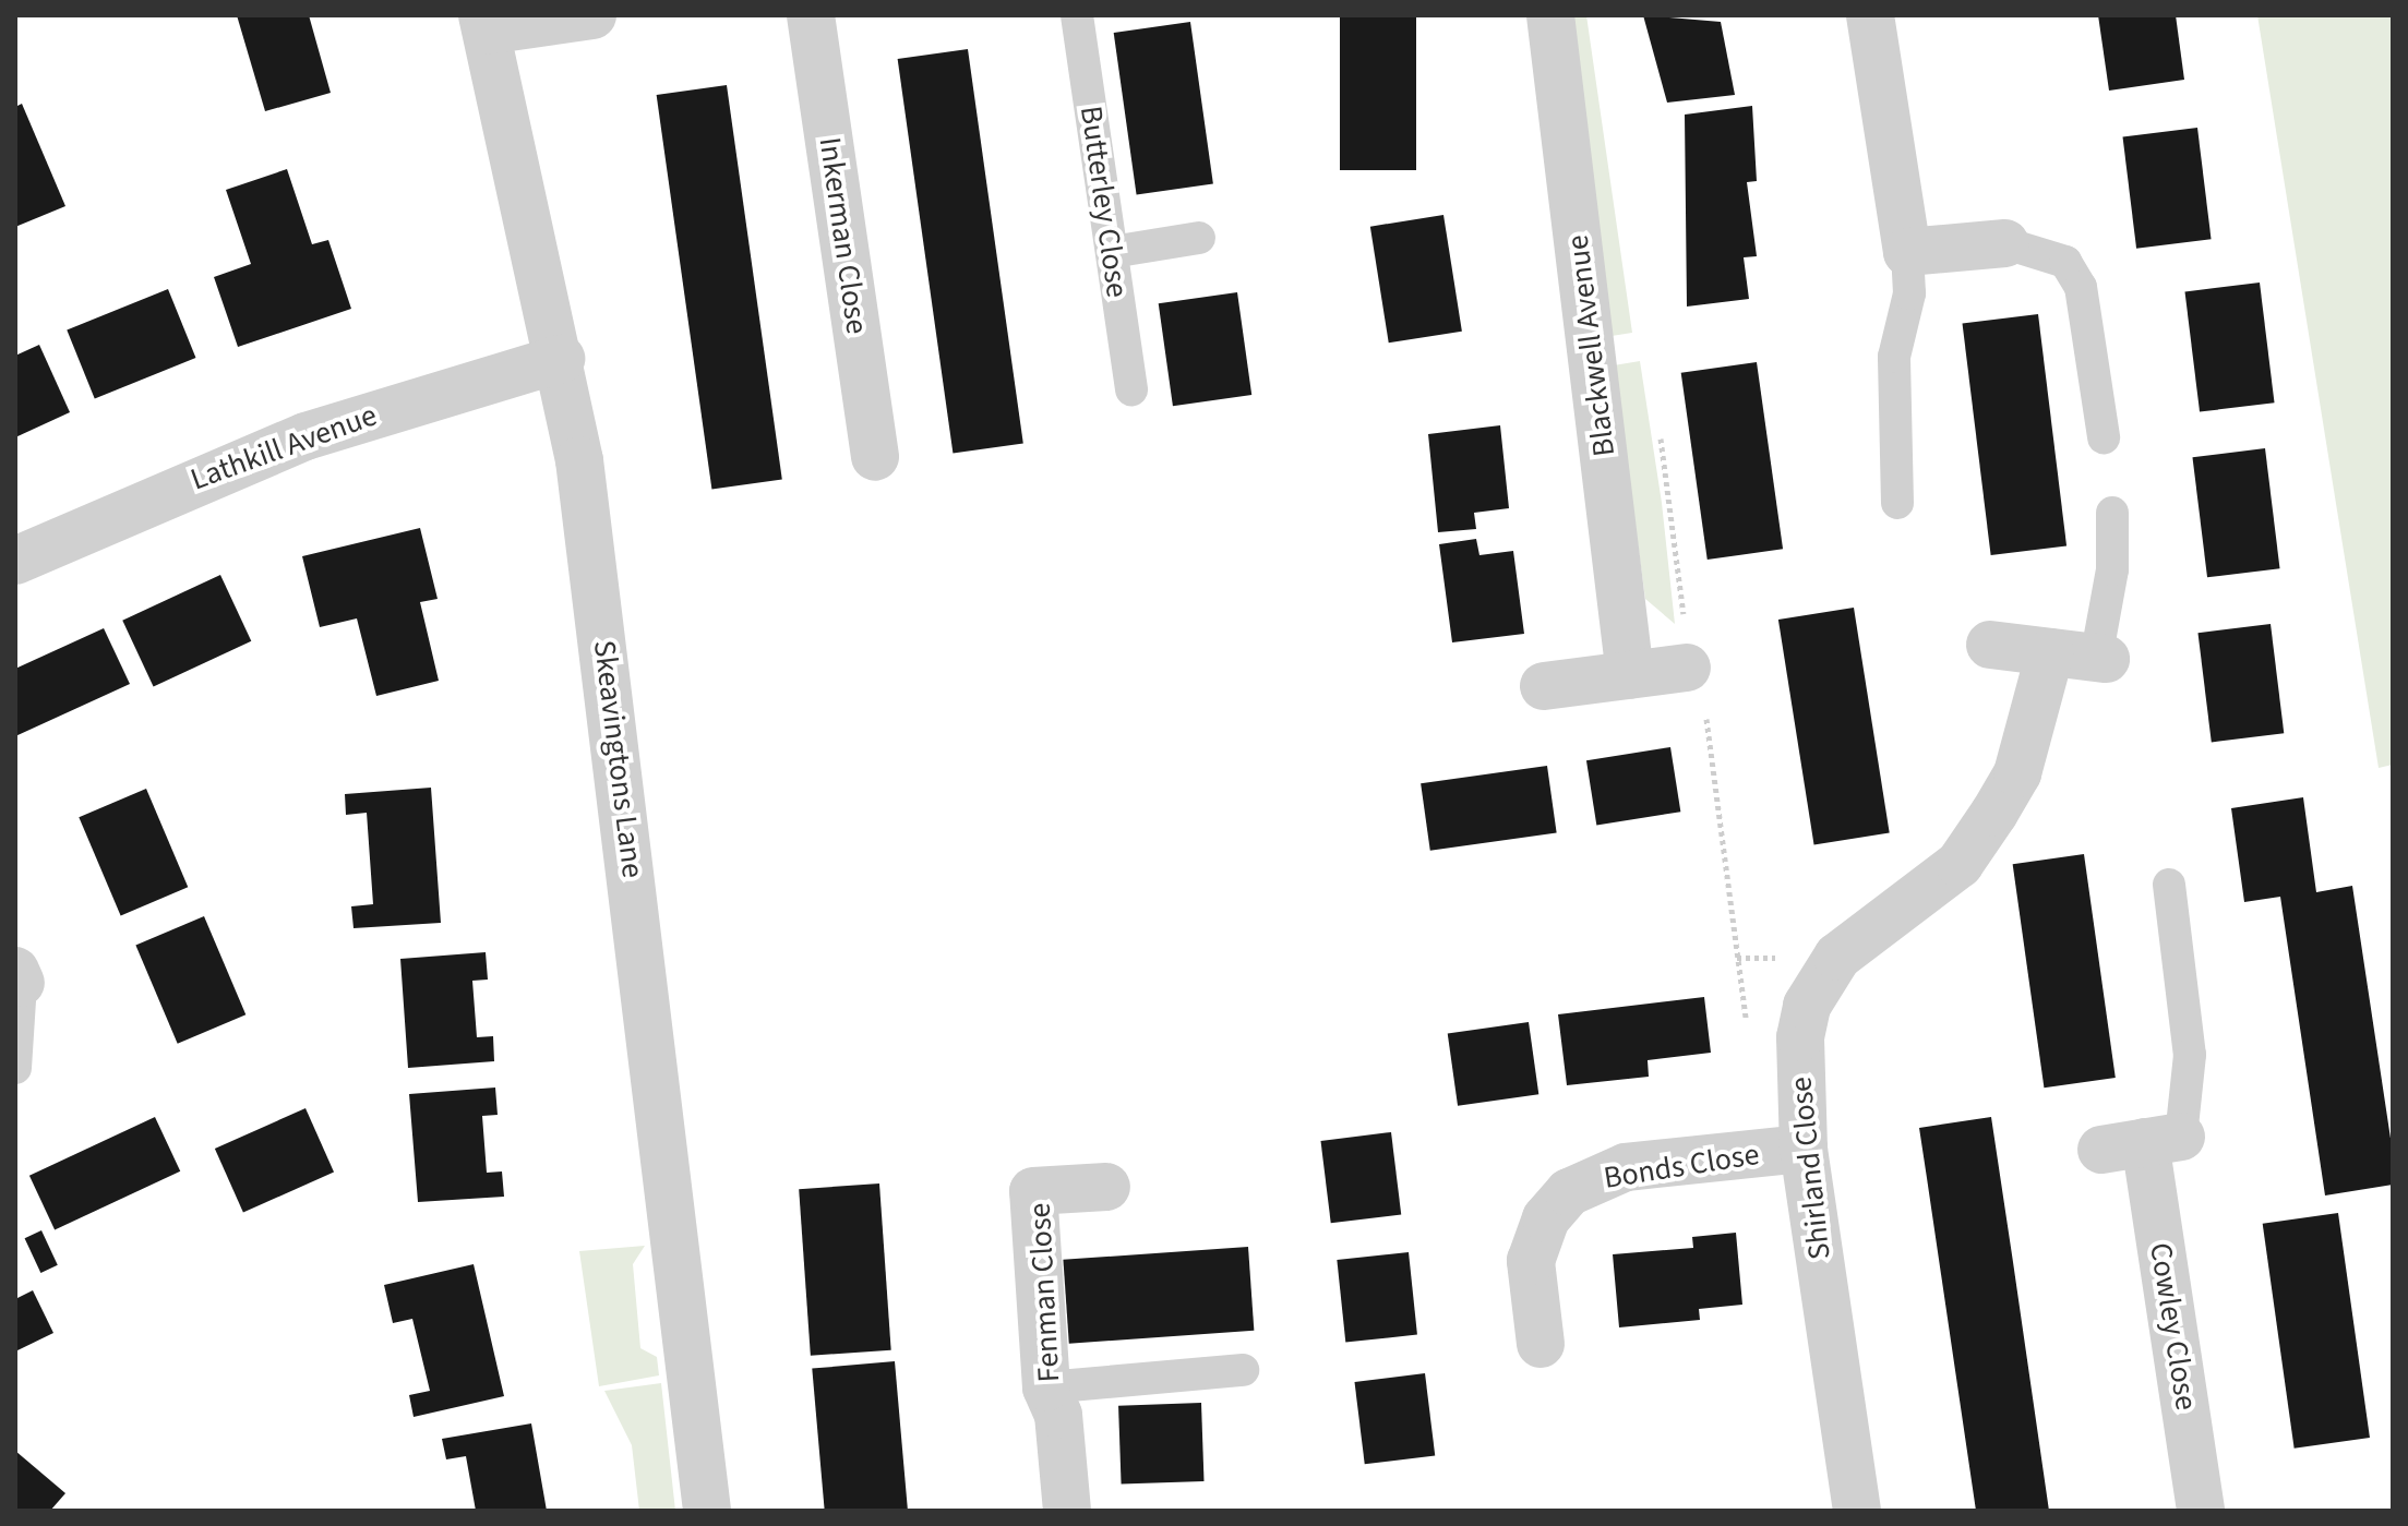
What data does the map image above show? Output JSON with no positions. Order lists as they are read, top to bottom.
{
  "streets": {
    "street": [
      "Inkerman Close",
      "Blackwell Avenue",
      "Lathkill Avenue",
      "Skeavingtons Lane",
      "Bonds Close",
      "Shirland Close",
      "Fenman Close",
      "Cowley Close"
    ],
    "lane": ["Butterley Close"]
  },
  "crossings": [
    ["Lathkill Avenue", "Skeavingtons Lane"],
    ["Bonds Close", "Shirland Close"]
  ]
}
